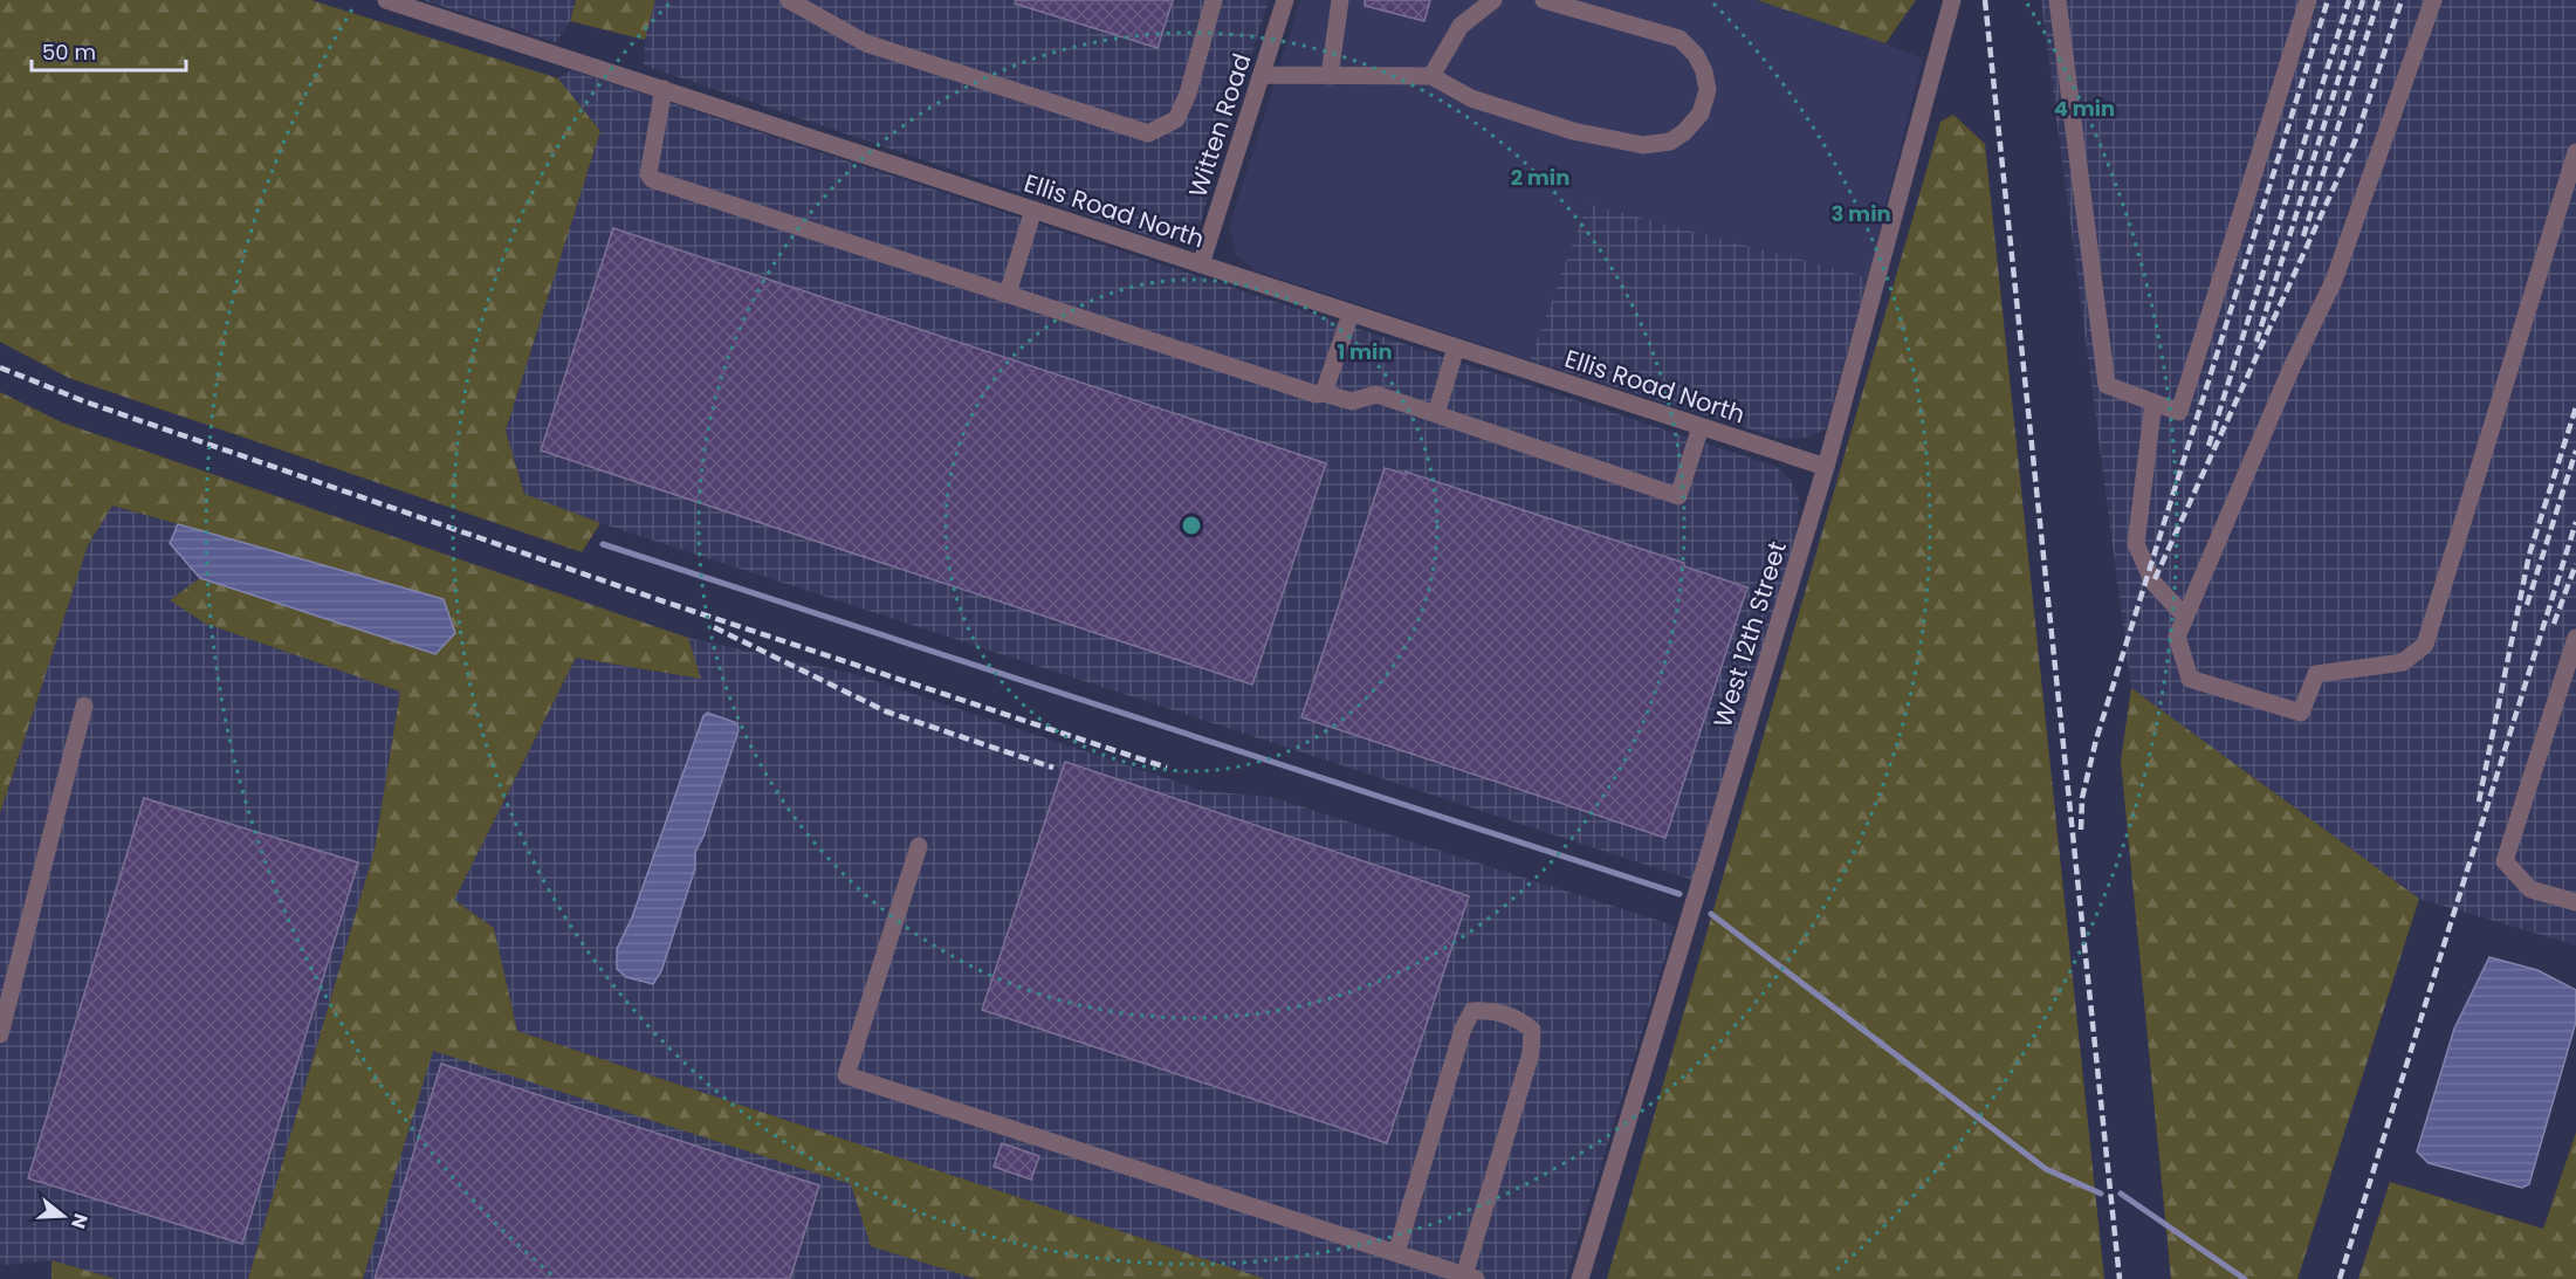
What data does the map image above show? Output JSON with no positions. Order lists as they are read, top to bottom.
{
  "streets": {
    "street": ["Witten Road", "Ellis Road North", "West 12th Street"]
  },
  "crossings": [
    ["Witten Road", "Ellis Road North"],
    ["Ellis Road North", "West 12th Street"]
  ],
  "scale_bar": "50 m",
  "north": "right",
  "rings": [
    "4 min",
    "2 min",
    "3 min",
    "1 min"
  ]
}
